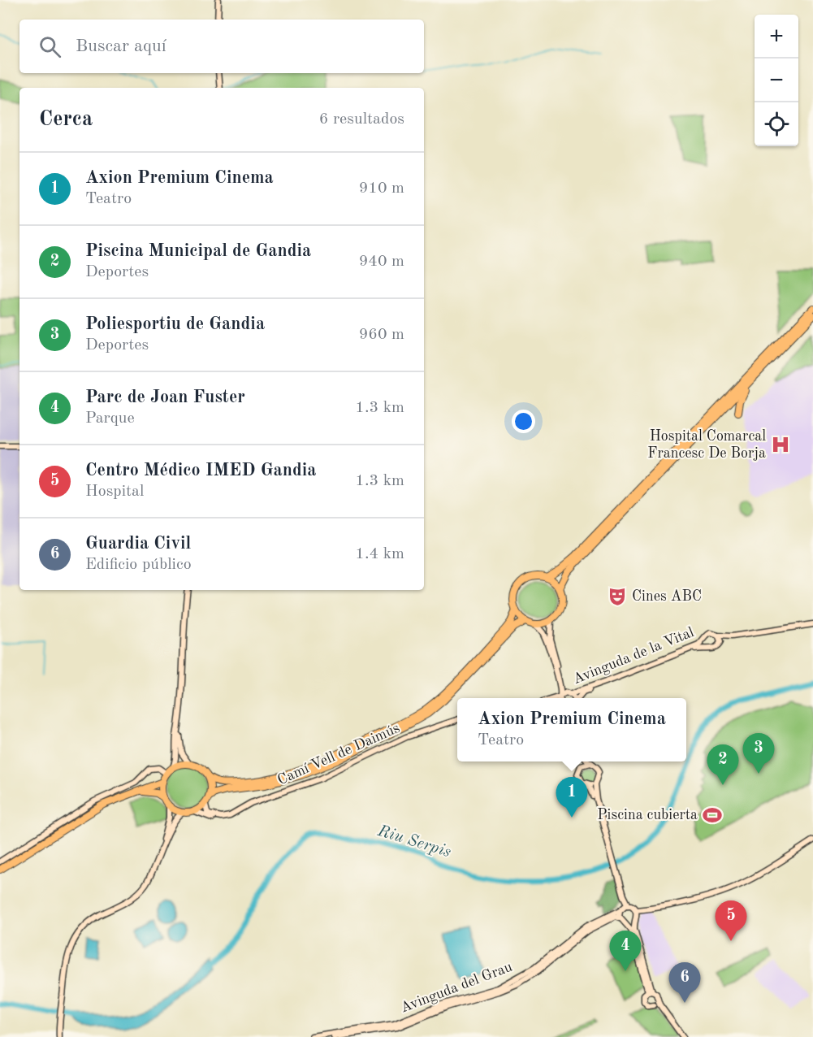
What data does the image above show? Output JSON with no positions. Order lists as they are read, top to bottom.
{
  "streets": {
    "main road": ["Avinguda de la Vital", "Camí Vell de Daimús", "Avinguda del Grau"]
  },
  "water": ["Riu Serpis"],
  "places": {
    "hospital": ["Hospital Comarcal Francesc De Borja"],
    "theatre": ["Cines ABC"],
    "sports": ["Piscina cubierta"]
  },
  "page": {
    "map_buttons": ["+", "−"],
    "search": "Buscar aquí",
    "heading": ["Cerca", "6 resultados"],
    "list": [
      {
        "mark": "1",
        "name": "Axion Premium Cinema",
        "note": "Teatro",
        "value": "910 m"
      },
      {
        "mark": "2",
        "name": "Piscina Municipal de Gandia",
        "note": "Deportes",
        "value": "940 m"
      },
      {
        "mark": "3",
        "name": "Poliesportiu de Gandia",
        "note": "Deportes",
        "value": "960 m"
      },
      {
        "mark": "4",
        "name": "Parc de Joan Fuster",
        "note": "Parque",
        "value": "1.3 km"
      },
      {
        "mark": "5",
        "name": "Centro Médico IMED Gandia",
        "note": "Hospital",
        "value": "1.3 km"
      },
      {
        "mark": "6",
        "name": "Guardia Civil",
        "note": "Edificio público",
        "value": "1.4 km"
      }
    ],
    "popup": ["Axion Premium Cinema", "Teatro"],
    "pins": [
      "3",
      "2",
      "1",
      "5",
      "4",
      "6"
    ]
  }
}
